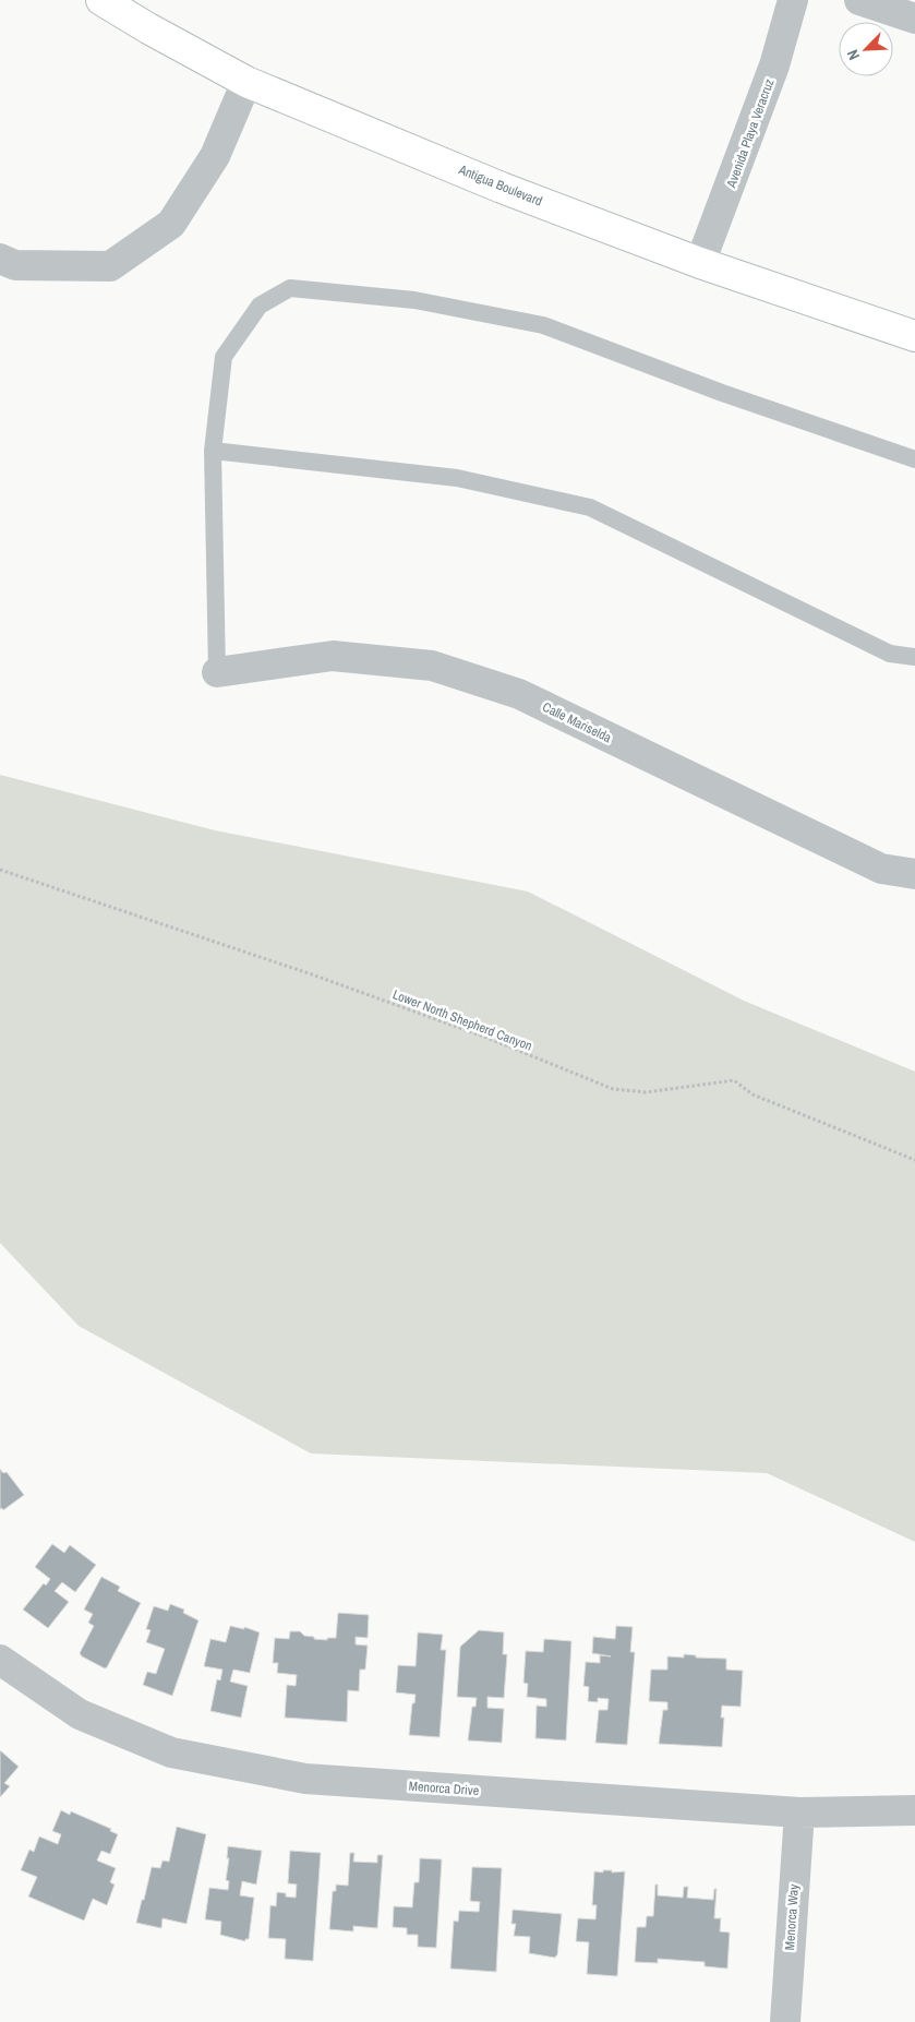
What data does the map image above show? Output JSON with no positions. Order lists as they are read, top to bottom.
{
  "streets": {
    "main road": ["Antigua Boulevard"],
    "street": [
      "Avenida Playa Veracruz",
      "Calle Mariselda",
      "Menorca Drive",
      "Menorca Way"
    ],
    "path": ["Lower North Shepherd Canyon"]
  },
  "crossings": [
    ["Avenida Playa Veracruz", "Antigua Boulevard"],
    ["Menorca Drive", "Menorca Way"]
  ],
  "north": "bottom left"
}
